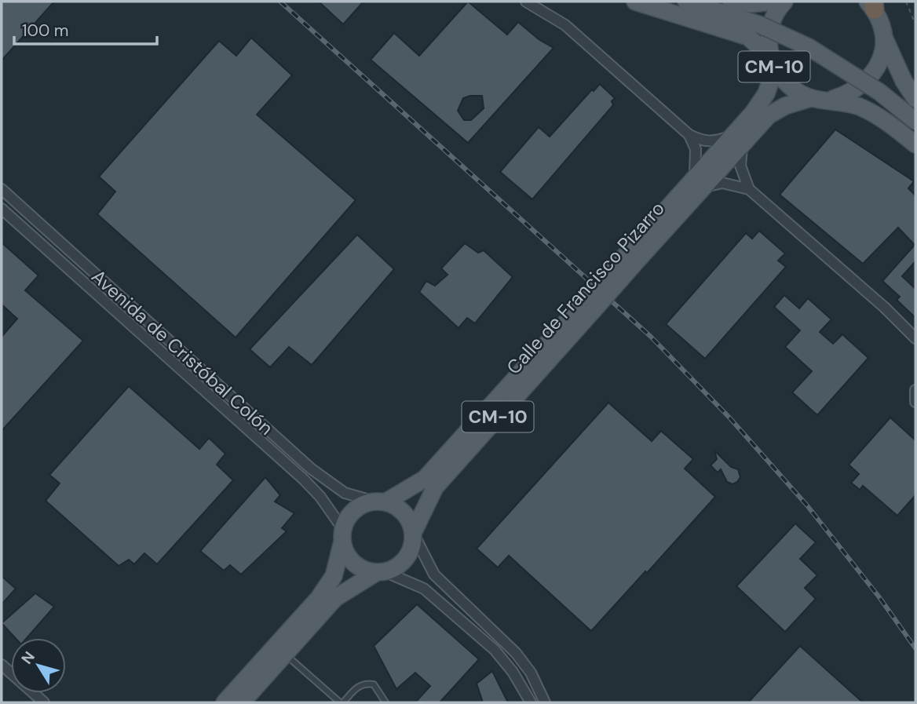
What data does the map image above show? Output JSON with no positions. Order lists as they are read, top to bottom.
{
  "streets": {
    "main road": ["CM-10", "Calle de Francisco Pizarro"],
    "street": ["Avenida de Cristóbal Colón"]
  },
  "crossings": [
    ["CM-10", "Calle de Francisco Pizarro"],
    ["CM-10", "Avenida de Cristóbal Colón"],
    ["Calle de Francisco Pizarro", "Avenida de Cristóbal Colón"]
  ],
  "scale_bar": "100 m",
  "north": "top left"
}
